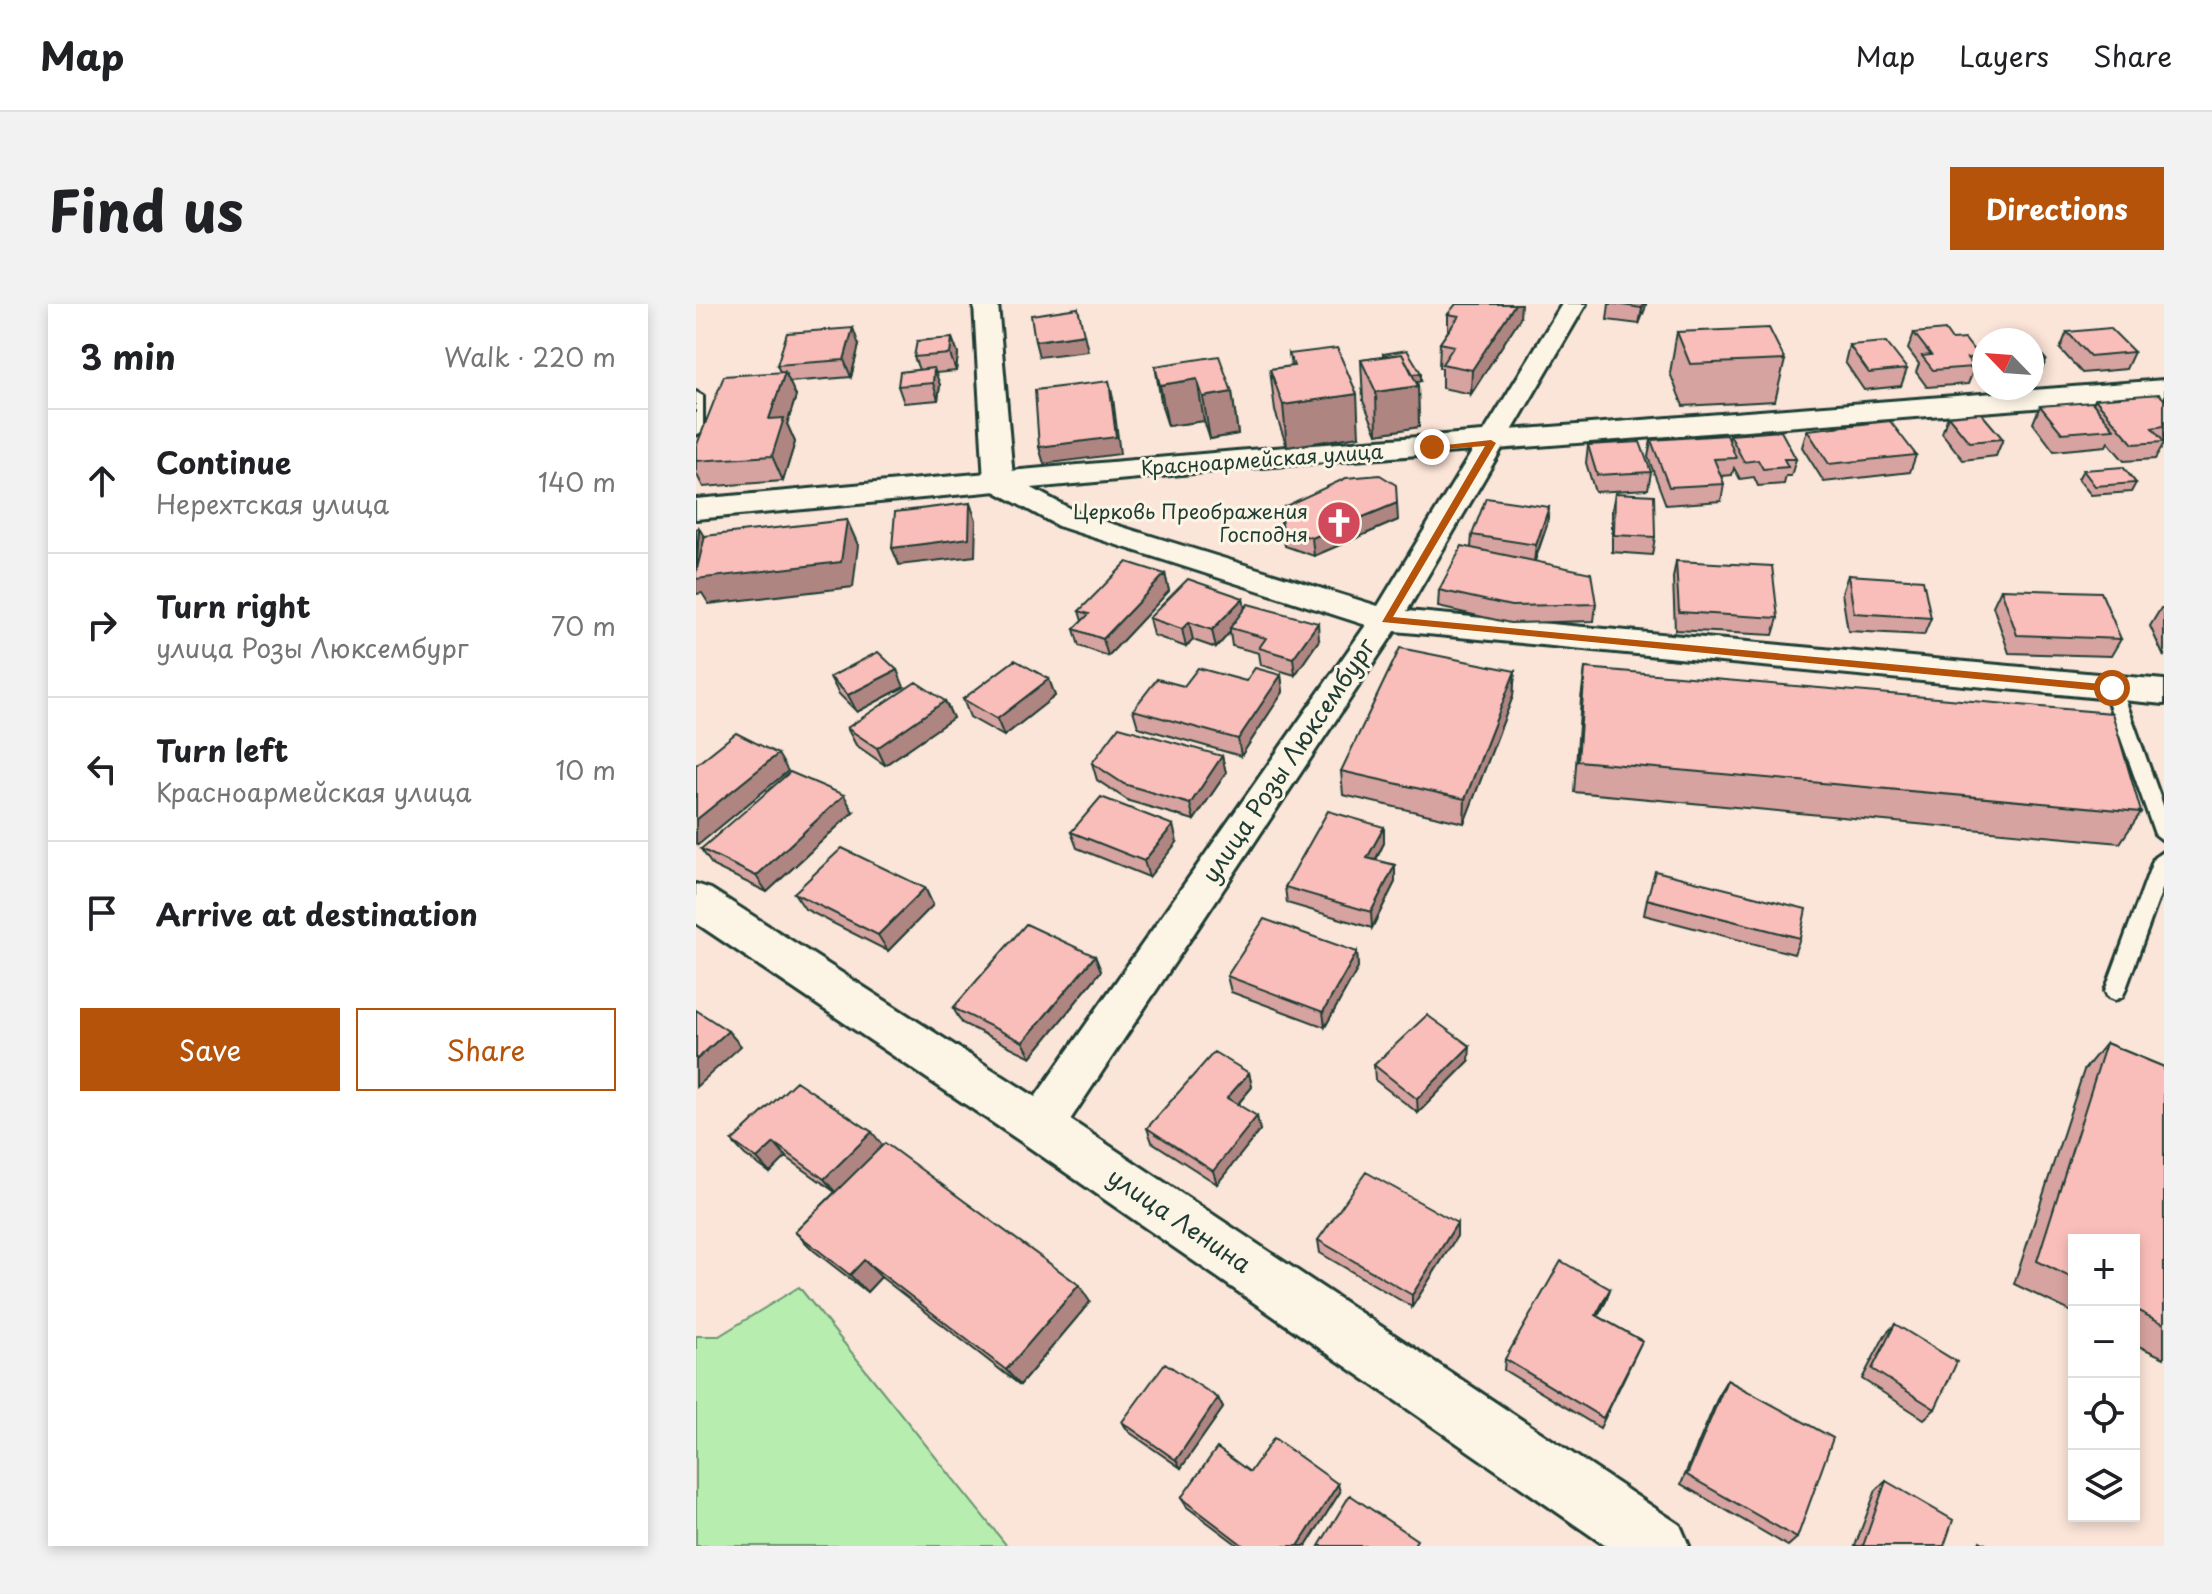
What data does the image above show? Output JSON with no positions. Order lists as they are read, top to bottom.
{
  "streets": {
    "street": ["Красноармейская улица", "улица Розы Люксембург", "улица Ленина"]
  },
  "crossings": [
    ["Красноармейская улица", "улица Розы Люксембург"],
    ["улица Розы Люксембург", "улица Ленина"]
  ],
  "places": {
    "church": ["Церковь Преображения Господня"]
  },
  "north": "top left",
  "page": {
    "header": "Map",
    "nav": ["Map", "Layers", "Share"],
    "title": "Find us",
    "buttons": [
      "Directions",
      ["Save", "Share"]
    ],
    "heading": ["3 min", "Walk · 220 m"],
    "list": [
      ["Continue", "Нерехтская улица", "140 m"],
      ["Turn right", "улица Розы Люксембург", "70 m"],
      ["Turn left", "Красноармейская улица", "10 m"],
      "Arrive at destination"
    ],
    "map_buttons": ["+", "−"]
  }
}
